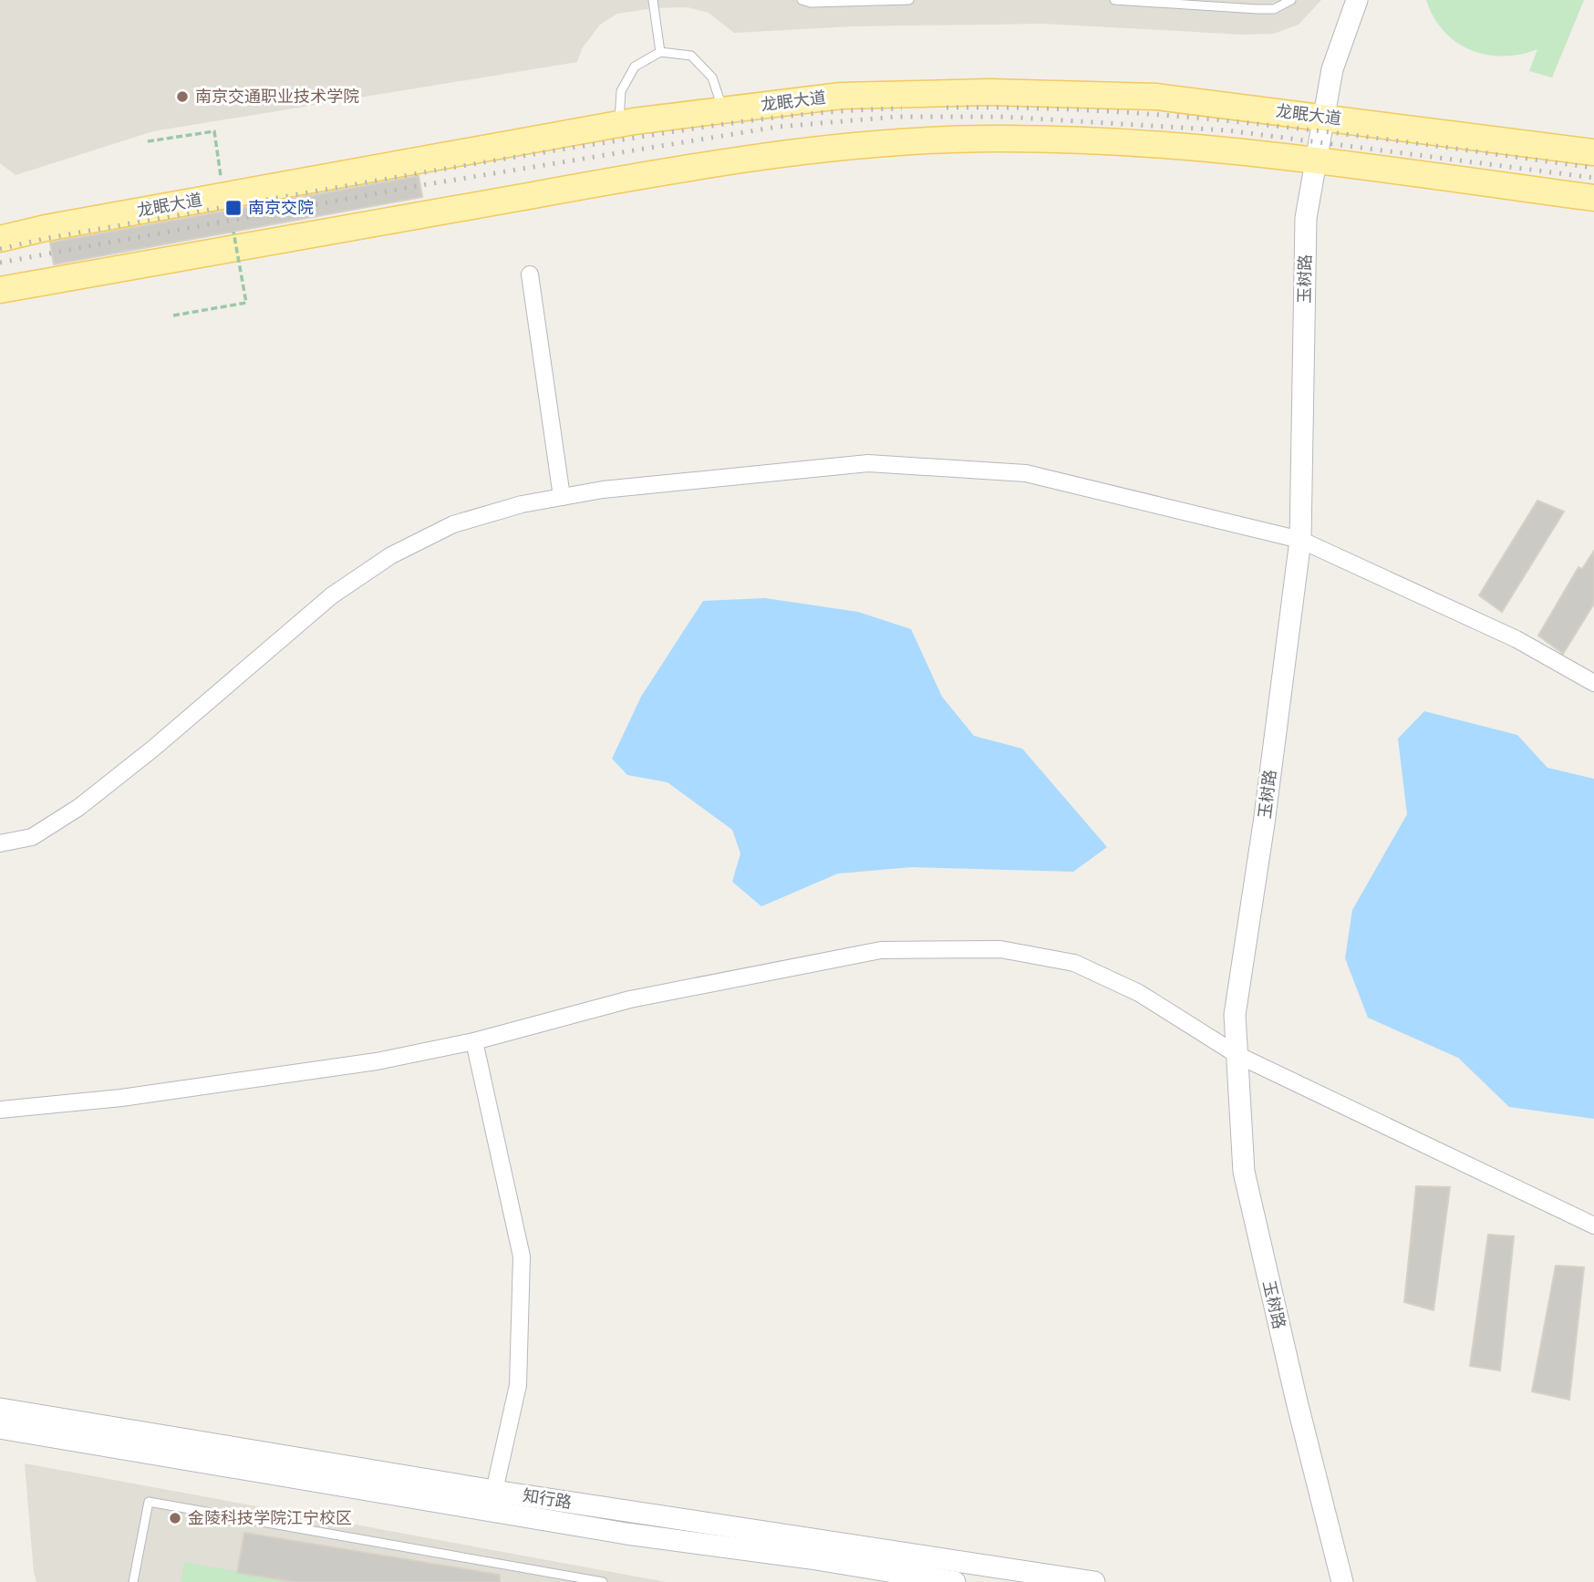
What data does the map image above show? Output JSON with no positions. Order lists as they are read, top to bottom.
{
  "streets": {
    "main road": ["龙眠大道"],
    "street": ["玉树路", "知行路"]
  },
  "crossings": [
    ["龙眠大道", "玉树路"]
  ],
  "places": {
    "other": ["南京交通职业技术学院", "金陵科技学院江宁校区"],
    "transit": ["南京交院"]
  }
}
